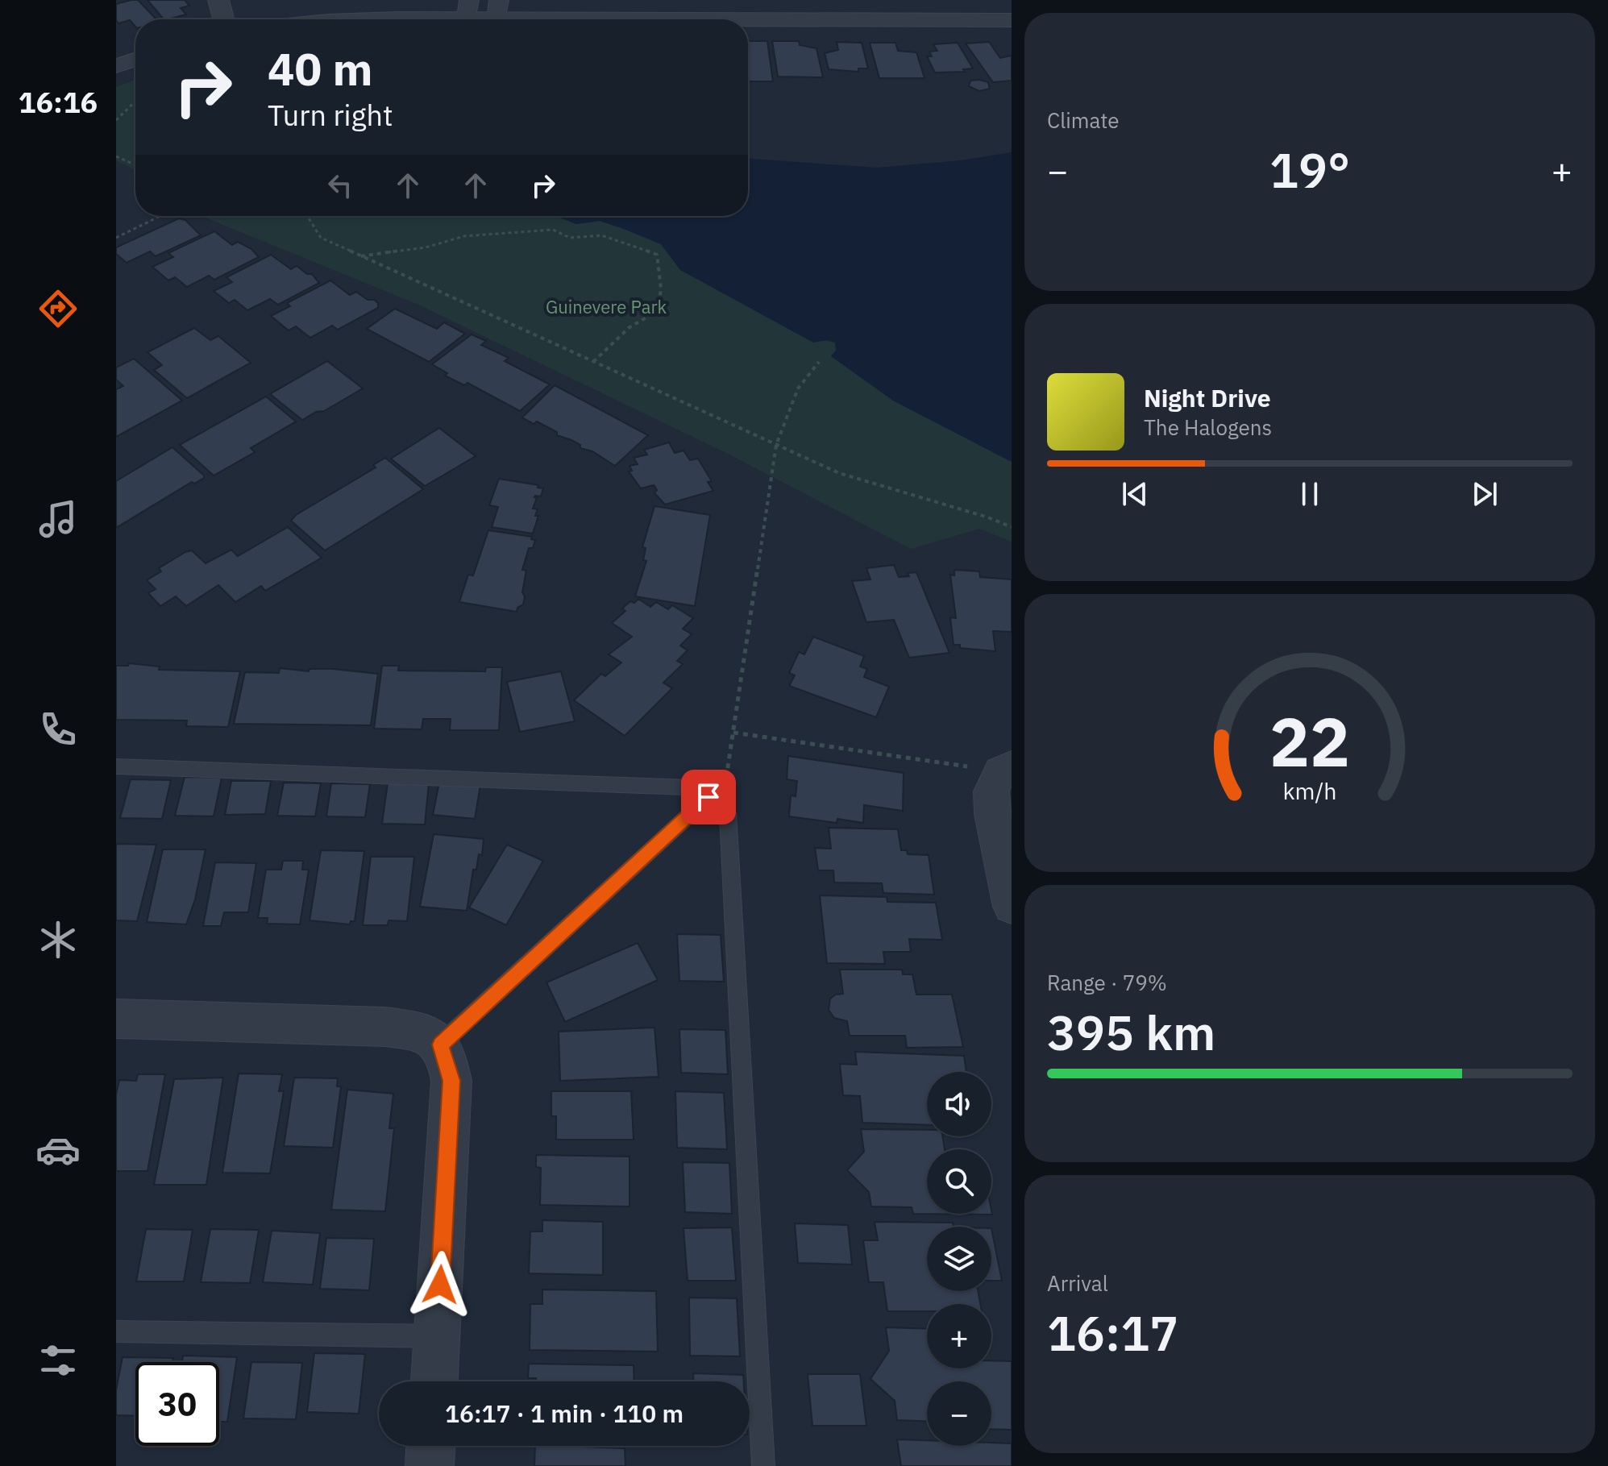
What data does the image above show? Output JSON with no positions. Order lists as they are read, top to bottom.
{
  "parks": ["Guinevere Park"],
  "page": {
    "tabs": "16:16",
    "tile": [
      "Climate",
      ["Range · 79%", "395 km"],
      ["Arrival", "16:17"]
    ],
    "turn": ["40 m", "Turn right"],
    "heat": ["−", "19°", "+"],
    "song": ["Night Drive", "The Halogens"],
    "map_buttons": ["+", "−"],
    "limit": "30",
    "trip": "16:17 · 1 min · 110 m",
    "gauge": ["22", "km/h"]
  }
}
